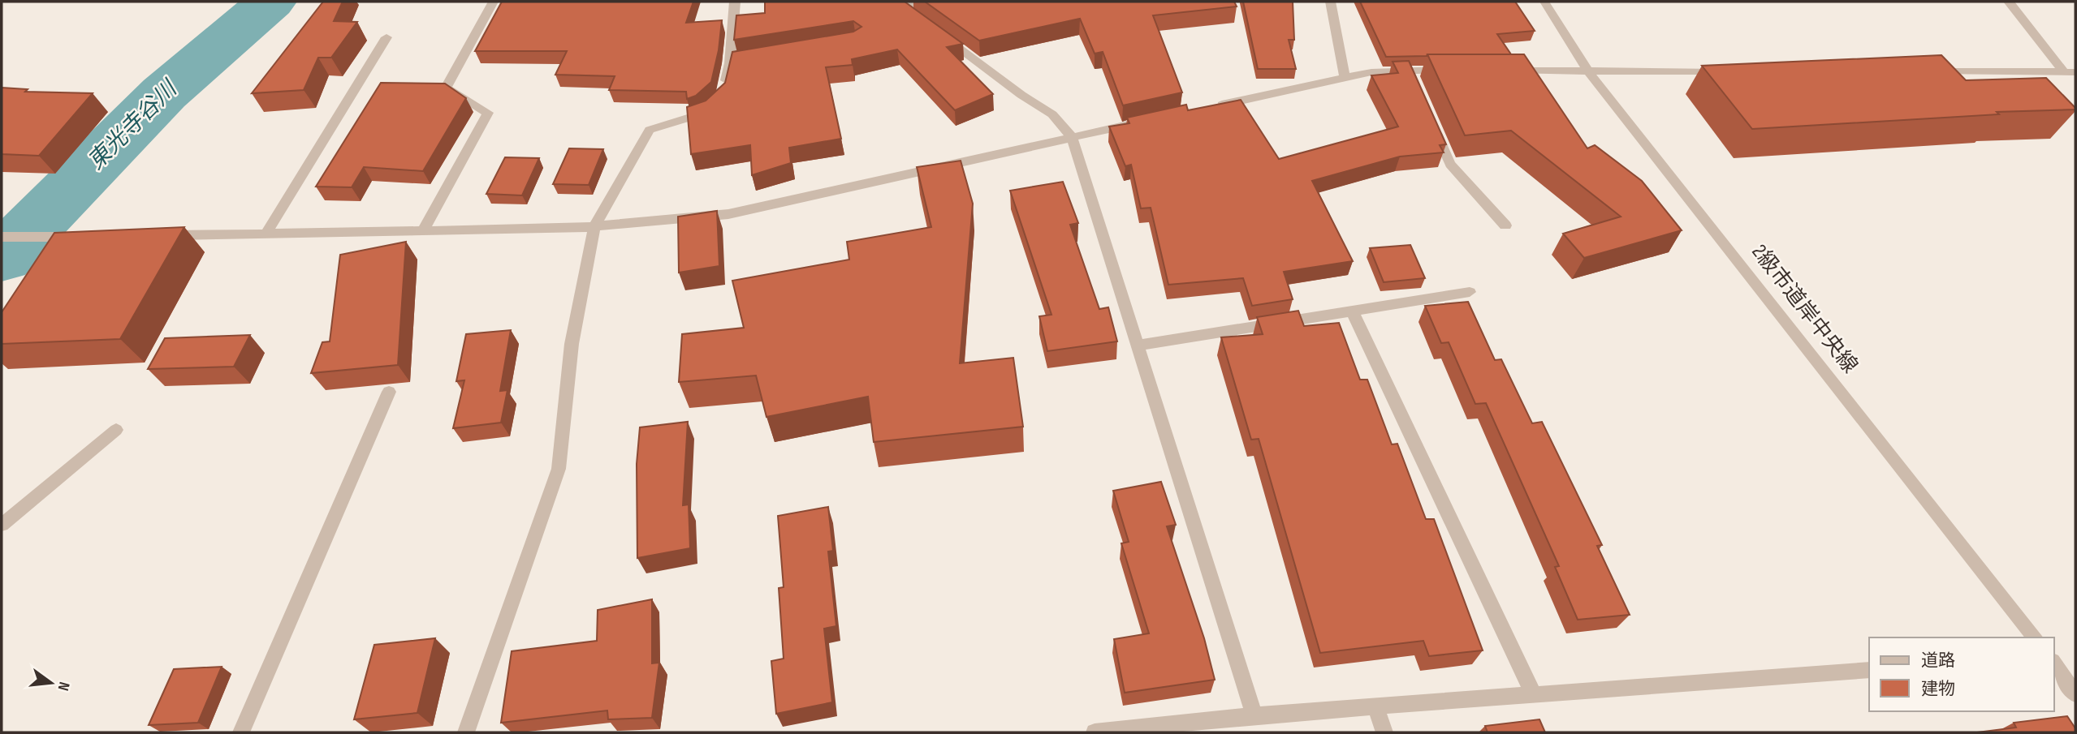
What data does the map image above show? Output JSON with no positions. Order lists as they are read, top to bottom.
{
  "streets": {
    "street": ["2級市道岸中央線"]
  },
  "water": ["東光寺谷川"],
  "legend": ["道路", "建物"],
  "north": "right"
}
